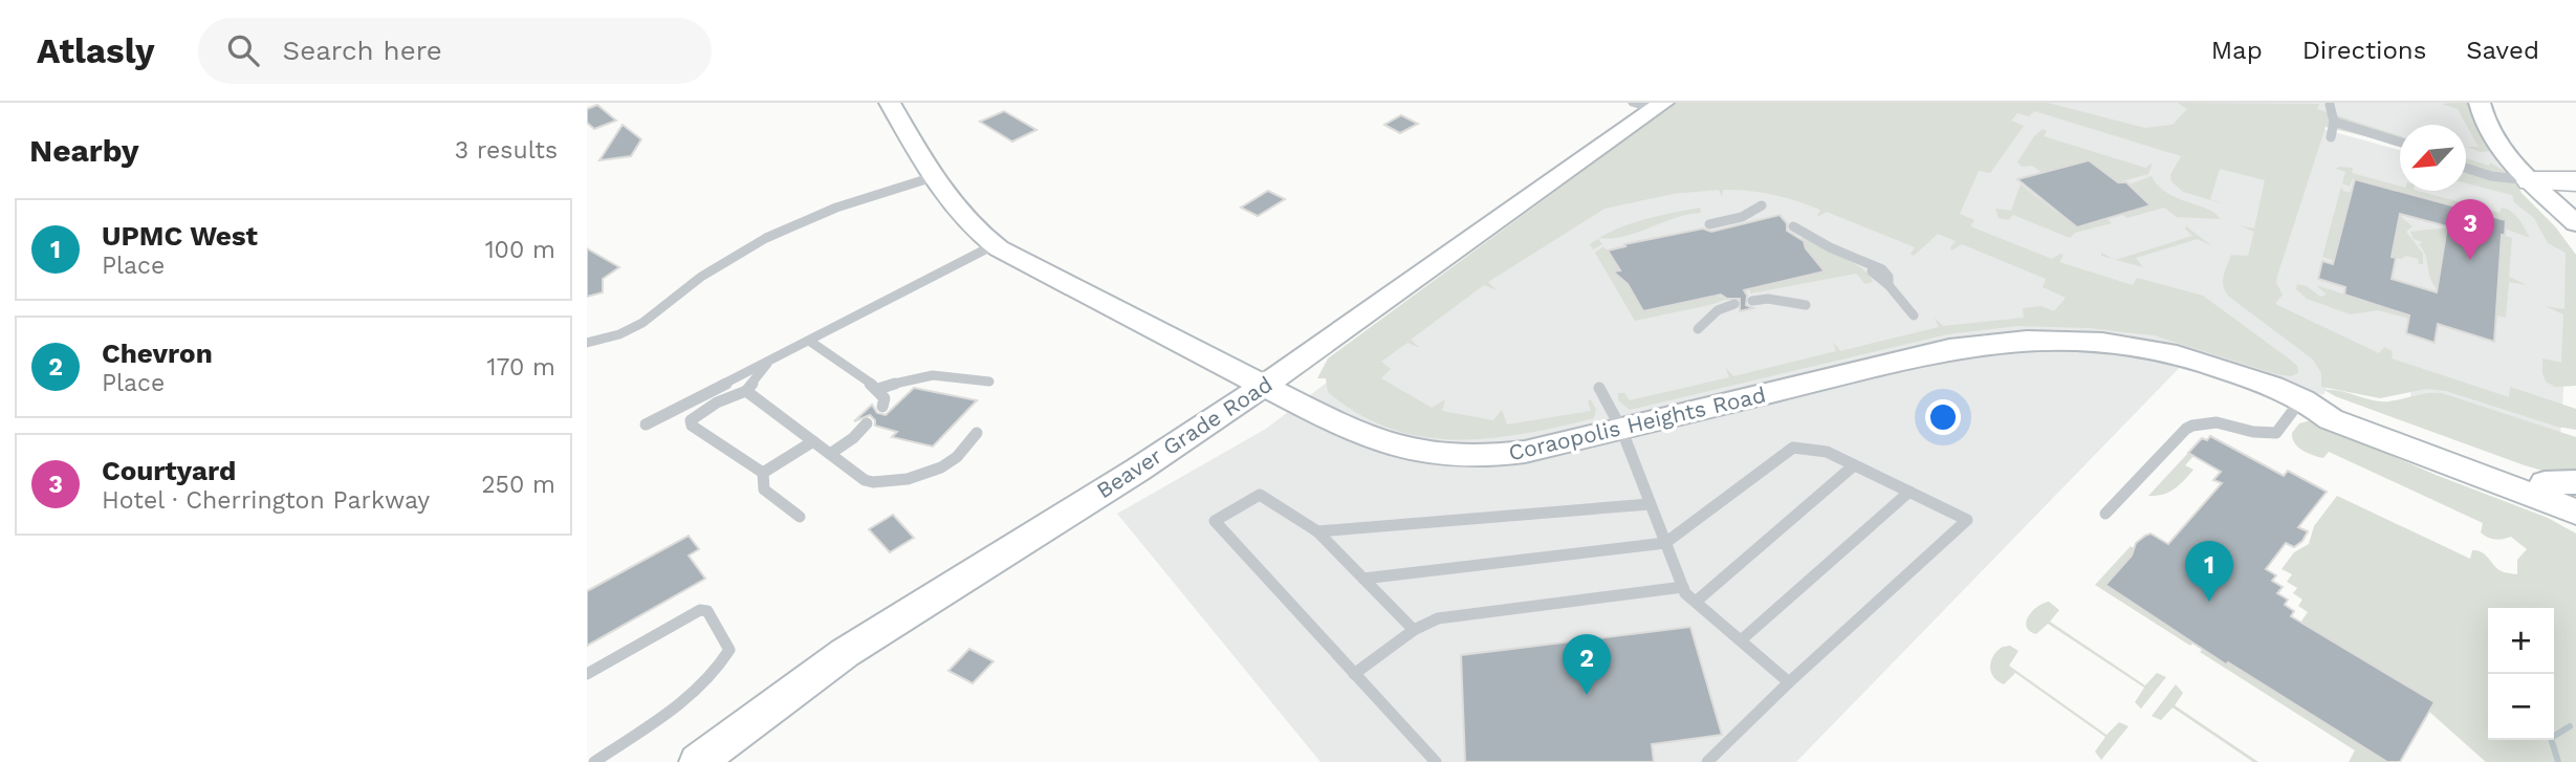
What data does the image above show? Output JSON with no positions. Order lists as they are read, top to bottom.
{
  "streets": {
    "main road": ["Coraopolis Heights Road", "Beaver Grade Road"]
  },
  "crossings": [
    ["Coraopolis Heights Road", "Beaver Grade Road"]
  ],
  "north": "bottom left",
  "page": {
    "header": "Atlasly",
    "search": "Search here",
    "nav": ["Map", "Directions", "Saved"],
    "heading": ["Nearby", "3 results"],
    "list": [
      {
        "mark": "1",
        "name": "UPMC West",
        "note": "Place",
        "value": "100 m"
      },
      {
        "mark": "2",
        "name": "Chevron",
        "note": "Place",
        "value": "170 m"
      },
      {
        "mark": "3",
        "name": "Courtyard",
        "note": "Hotel · Cherrington Parkway",
        "value": "250 m"
      }
    ],
    "pins": ["3", "1", "2"],
    "map_buttons": ["+", "−"]
  }
}
